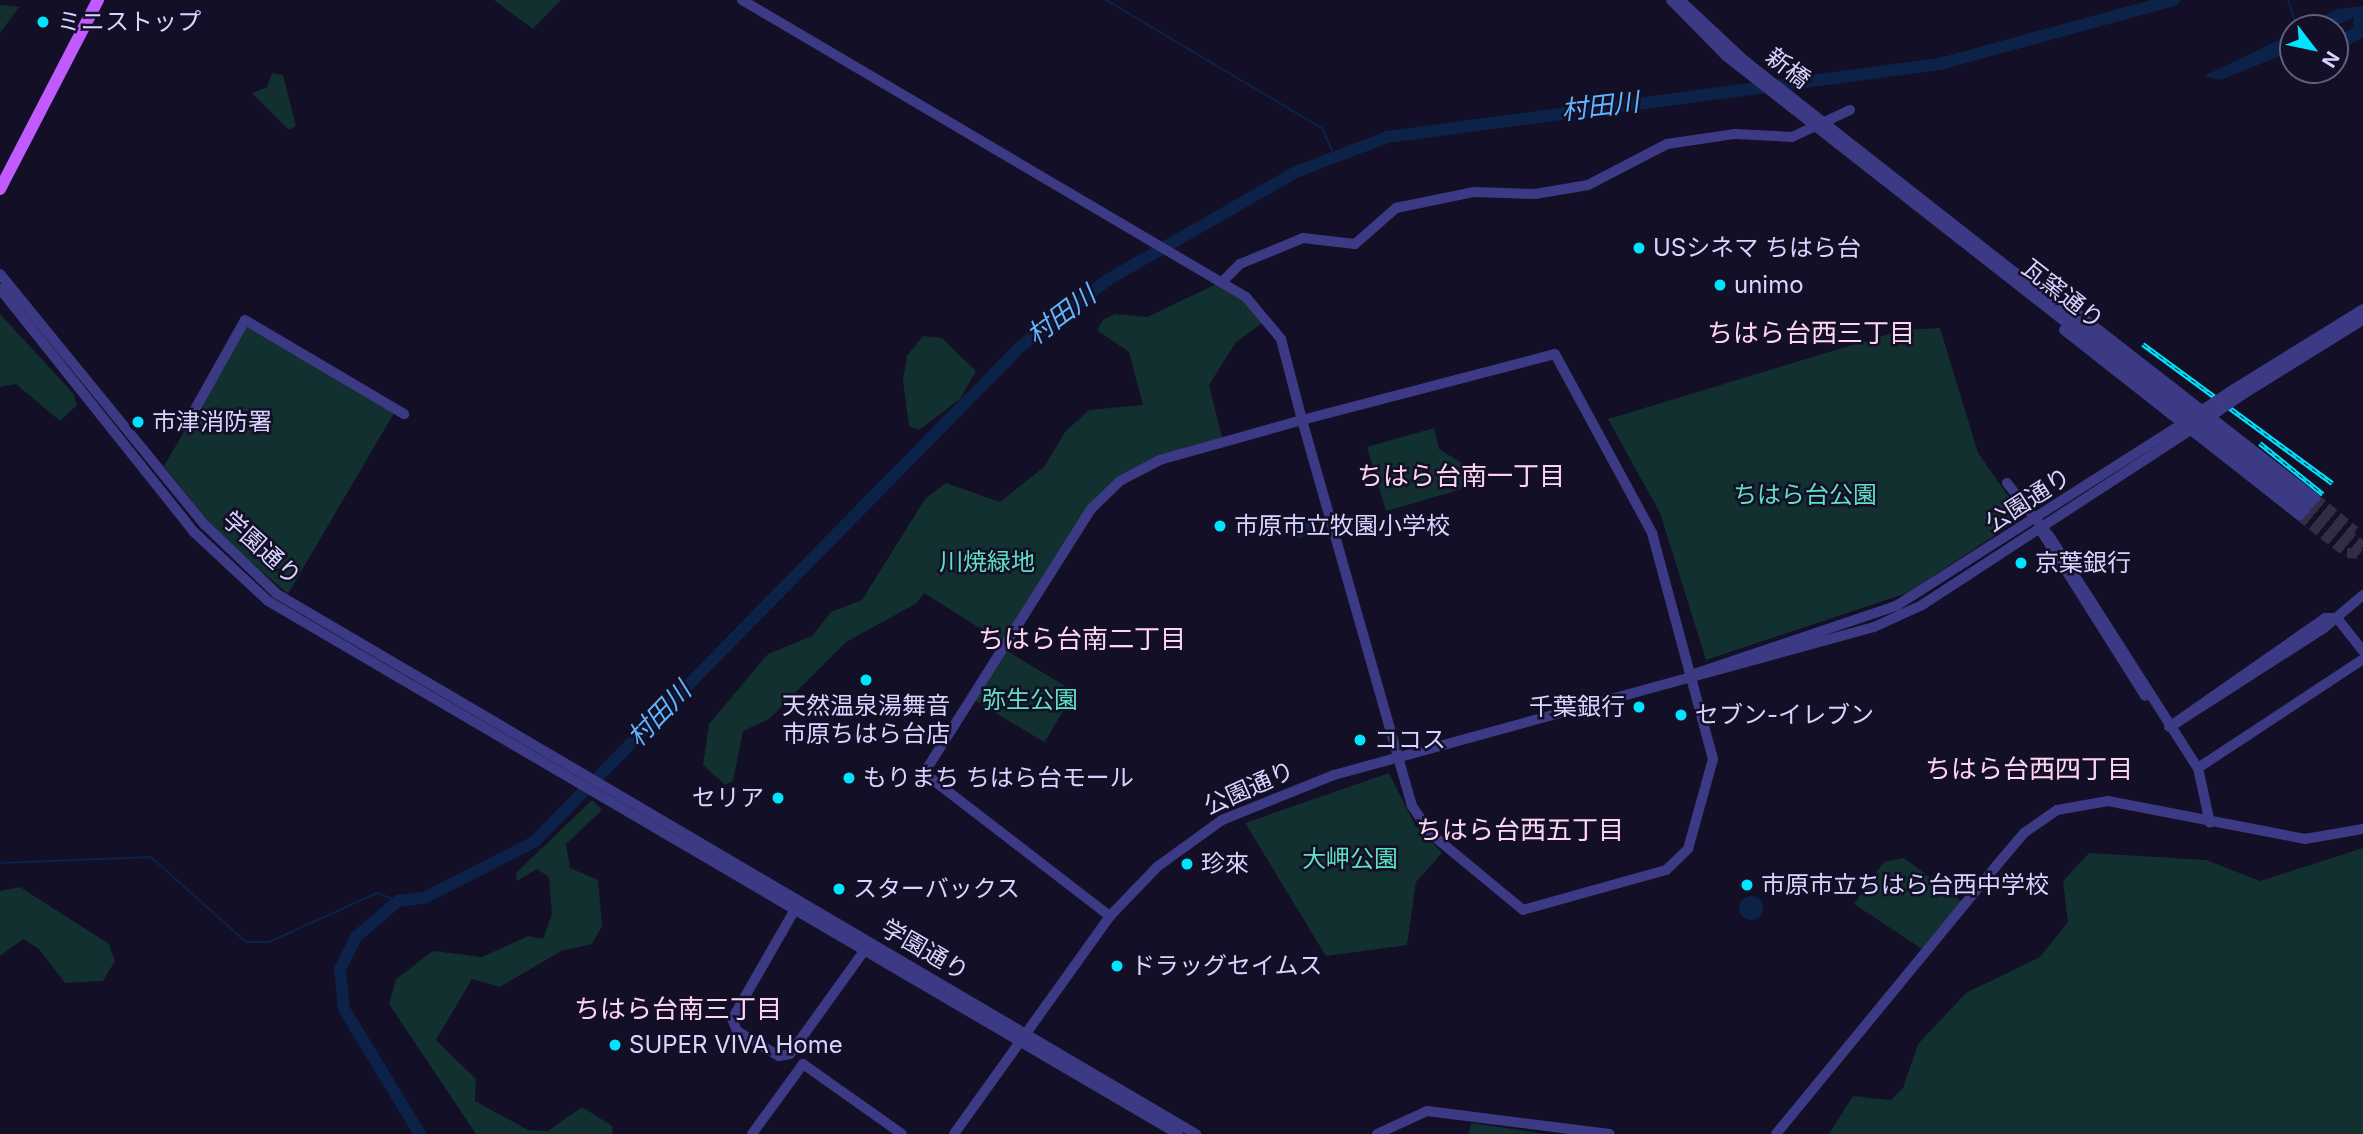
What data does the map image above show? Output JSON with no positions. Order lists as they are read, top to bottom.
{
  "streets": {
    "street": [
      "新橋",
      "瓦窯通り",
      "公園通り",
      "学園通り"
    ]
  },
  "crossings": [
    ["新橋", "瓦窯通り"],
    ["公園通り", "学園通り"]
  ],
  "districts": [
    "ちはら台西三丁目",
    "ちはら台南一丁目",
    "ちはら台南二丁目",
    "ちはら台西四丁目",
    "ちはら台西五丁目",
    "ちはら台南三丁目"
  ],
  "water": ["村田川"],
  "parks": [
    "ちはら台公園",
    "川焼緑地",
    "弥生公園",
    "大岬公園"
  ],
  "places": [
    "ミニストップ",
    "USシネマ ちはら台",
    "unimo",
    "市津消防署",
    "市原市立牧園小学校",
    "京葉銀行",
    "天然温泉湯舞音 市原ちはら台店",
    "千葉銀行",
    "セブン-イレブン",
    "ココス",
    "もりまち ちはら台モール",
    "セリア",
    "珍來",
    "市原市立ちはら台西中学校",
    "スターバックス",
    "ドラッグセイムス",
    "SUPER VIVA Home"
  ],
  "north": "bottom right"
}
